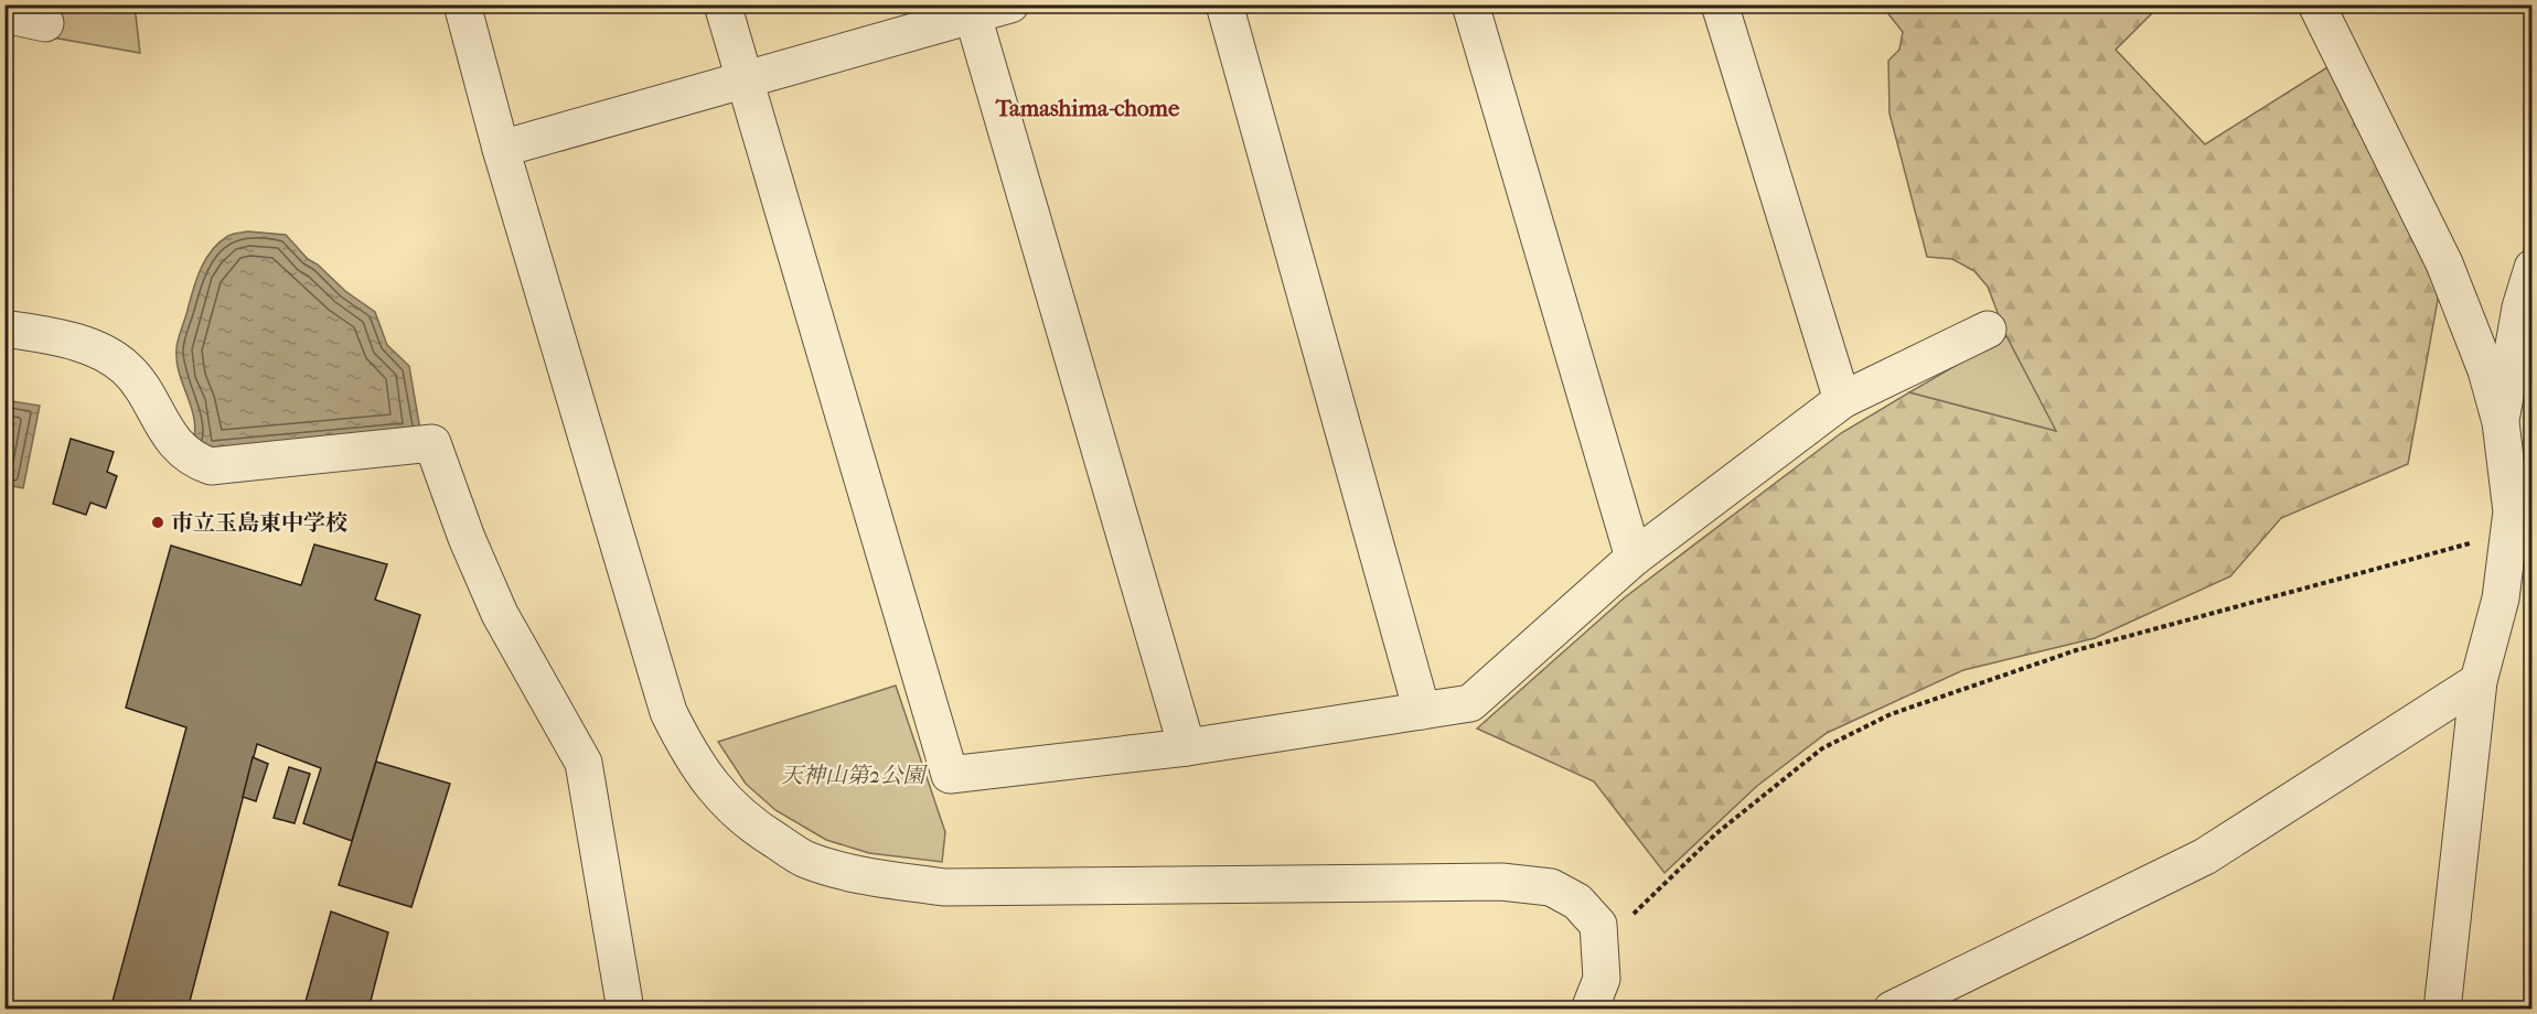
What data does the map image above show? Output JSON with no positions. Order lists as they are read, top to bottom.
{
  "districts": ["Tamashima-chome"],
  "parks": ["天神山第2公園"],
  "places": ["市立玉島東中学校"]
}
